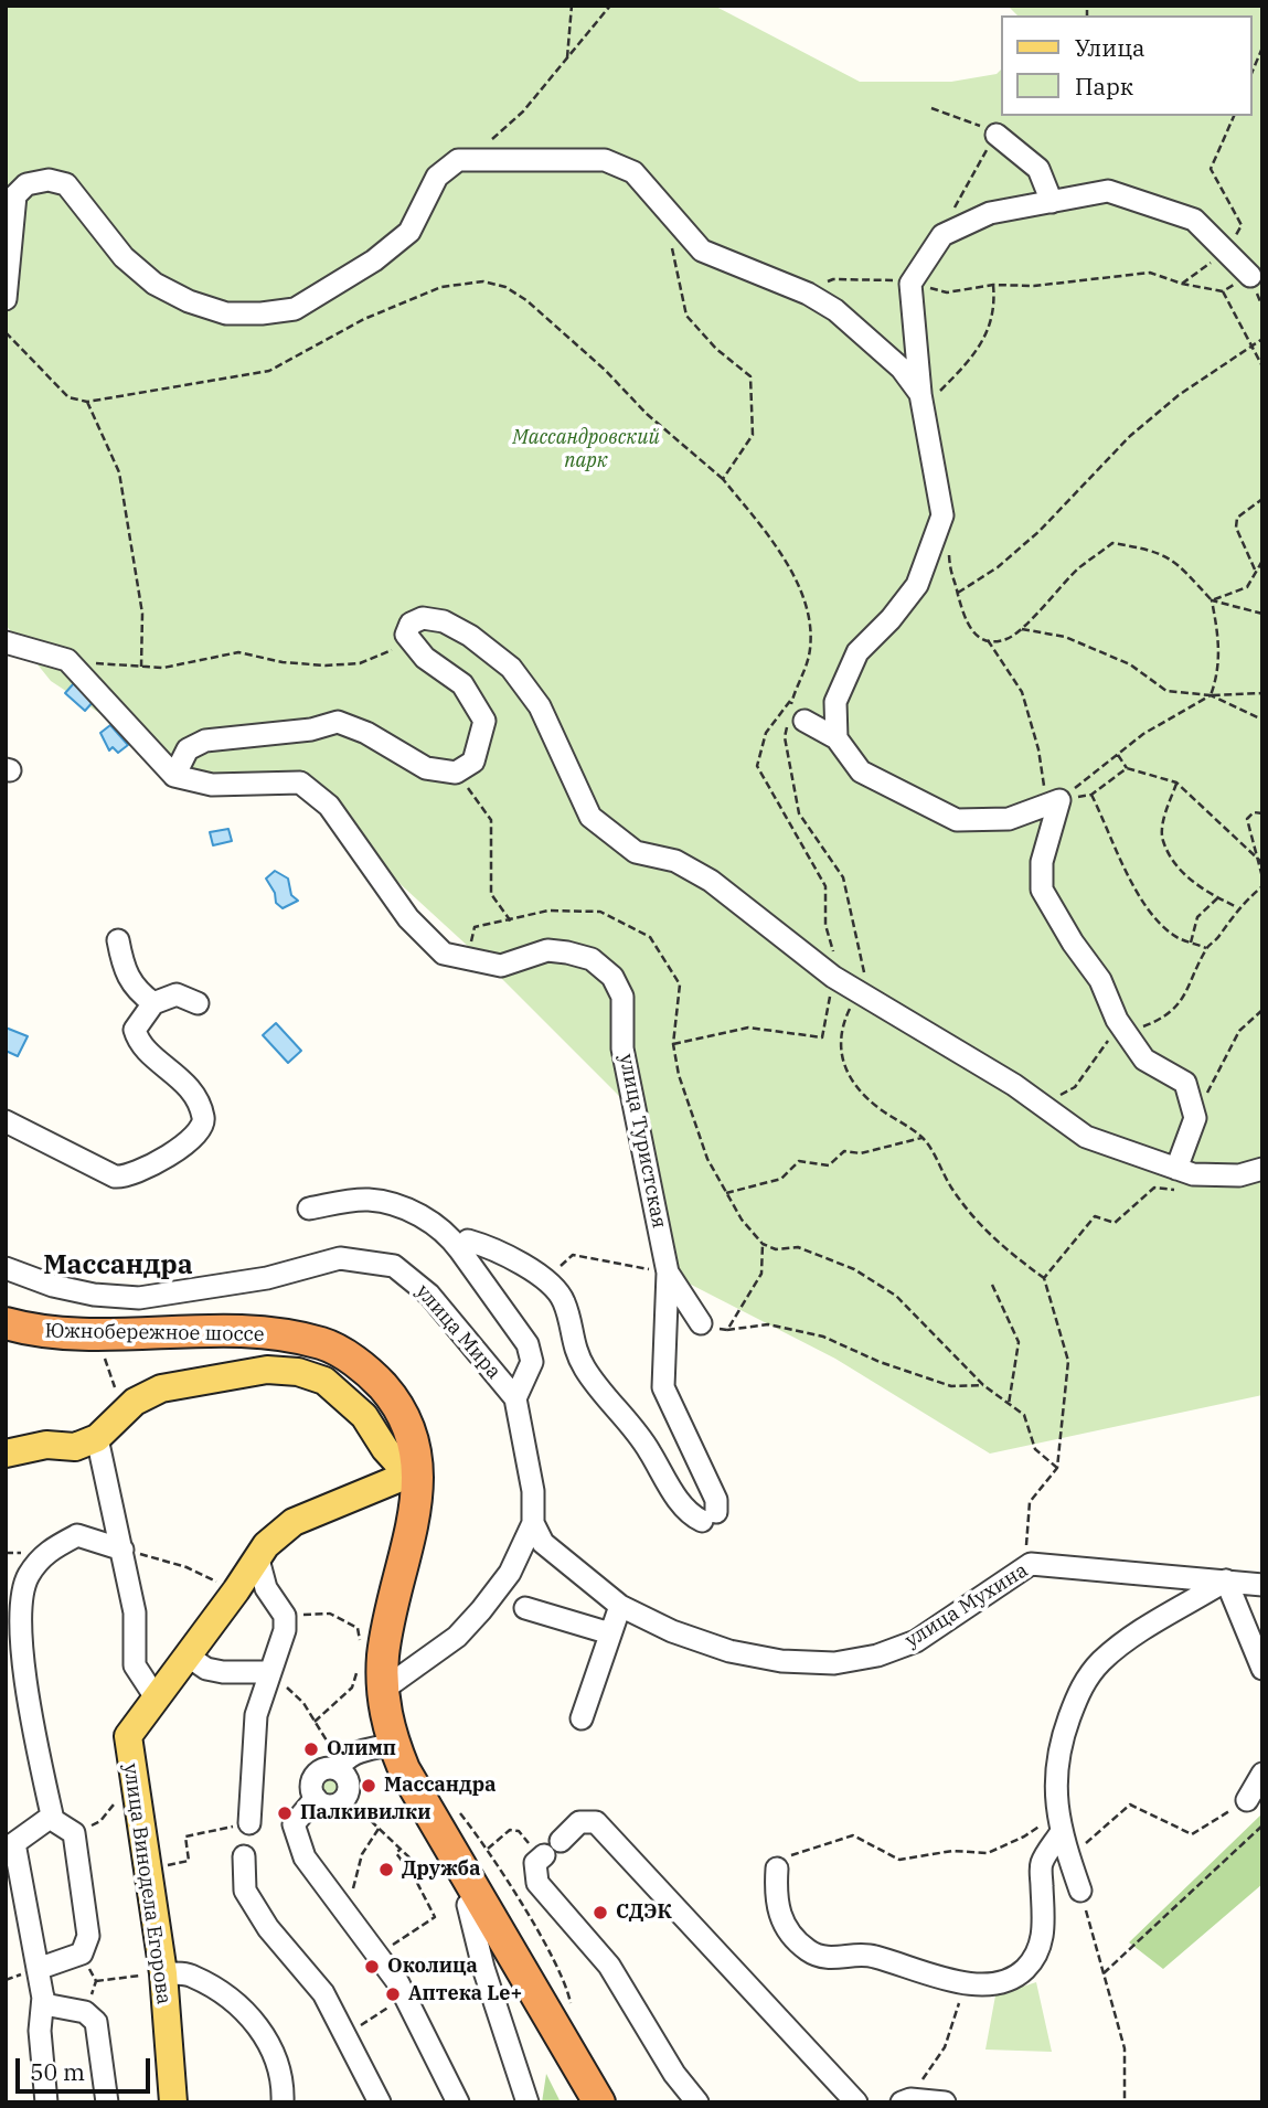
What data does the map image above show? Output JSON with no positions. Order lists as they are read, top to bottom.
{
  "streets": {
    "highway": ["Южнобережное шоссе"],
    "main road": ["улица Винодела Егорова"],
    "street": ["улица Туристская", "улица Мира", "улица Мухина"]
  },
  "crossings": [
    ["улица Мира", "Южнобережное шоссе"],
    ["улица Мира", "улица Мухина"],
    ["Южнобережное шоссе", "улица Винодела Егорова"]
  ],
  "districts": ["Массандра"],
  "parks": ["Массандровский парк"],
  "places": [
    "Олимп",
    "Массандра",
    "Палкивилки",
    "Дружба",
    "СДЭК",
    "Околица",
    "Аптека Le+"
  ],
  "legend": ["Улица", "Парк"],
  "scale_bar": "50 m"
}
